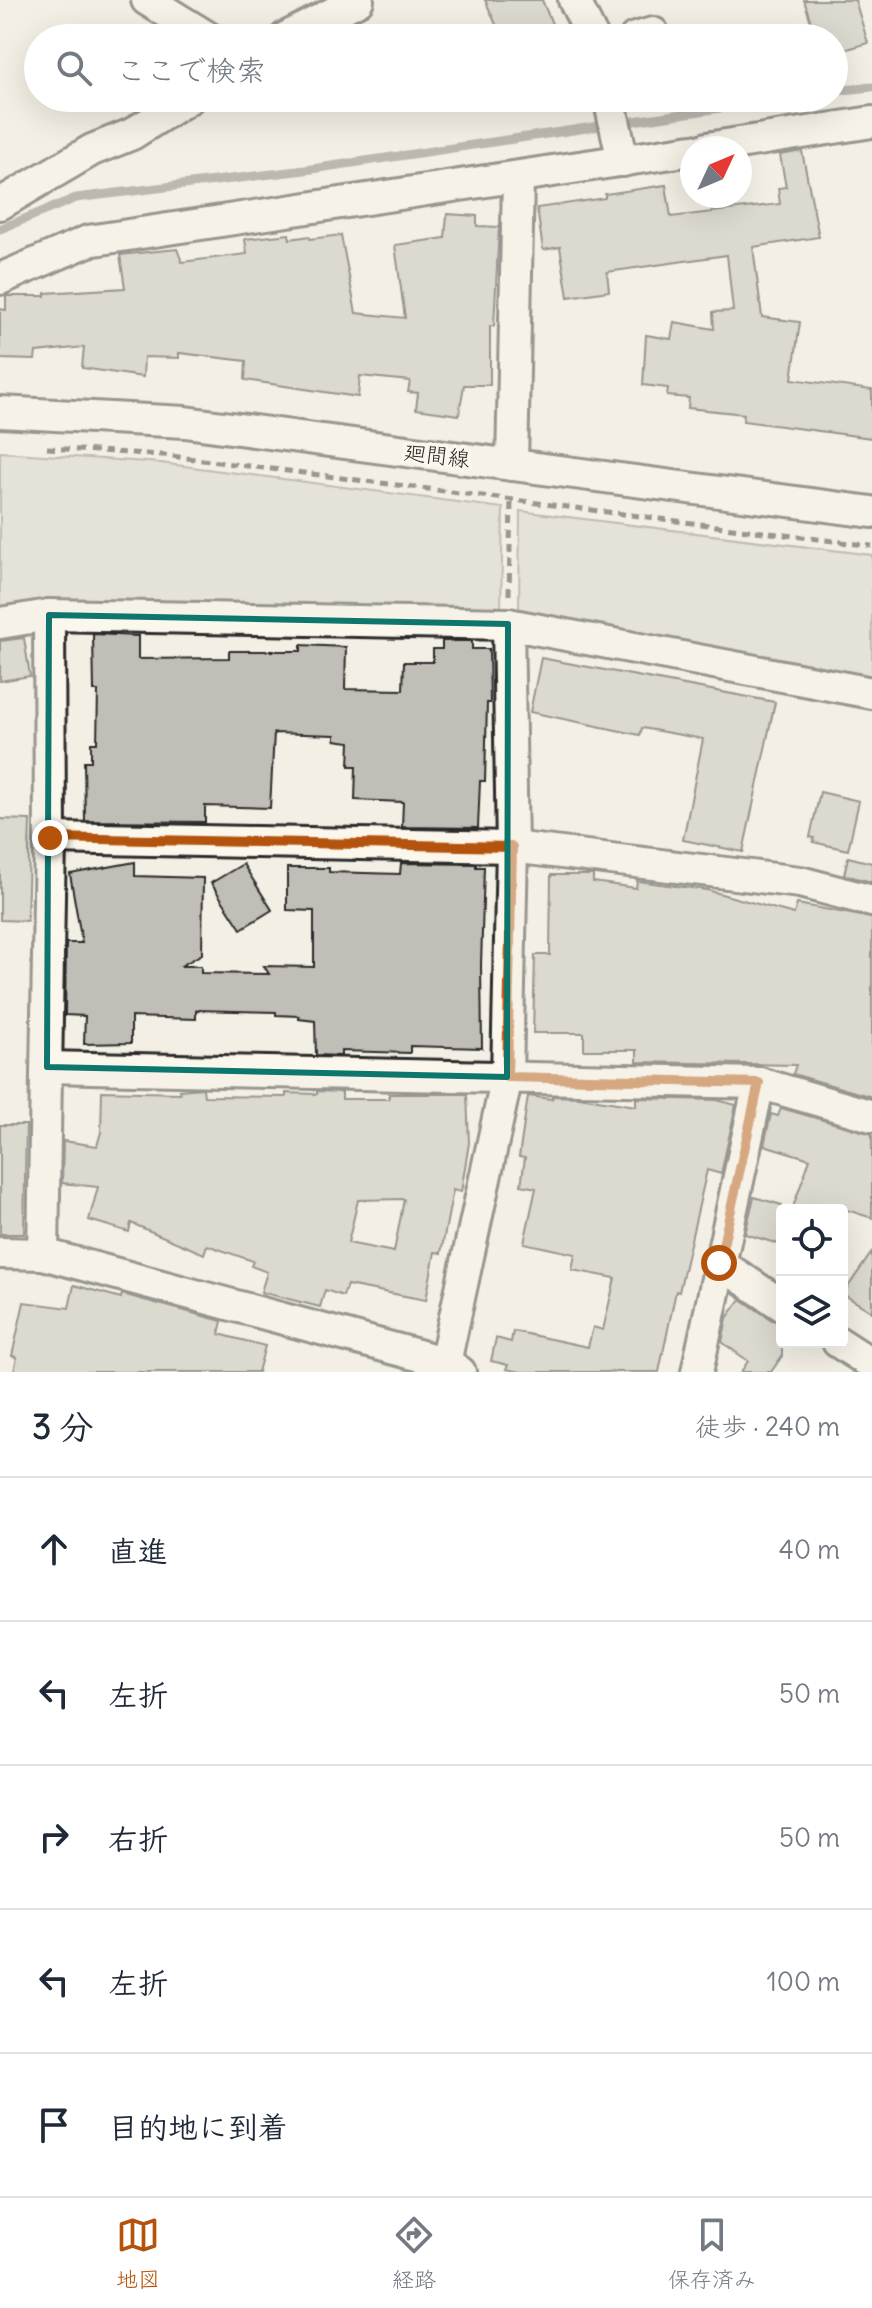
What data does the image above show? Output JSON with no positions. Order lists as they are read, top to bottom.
{
  "streets": {
    "street": ["廻間線"]
  },
  "north": "top right",
  "page": {
    "search": "ここで検索",
    "heading": ["3 分", "徒歩 · 240 m"],
    "list": [
      ["直進", "40 m"],
      ["左折", "50 m"],
      ["右折", "50 m"],
      ["左折", "100 m"],
      "目的地に到着"
    ],
    "nav": ["地図", "経路", "保存済み"]
  }
}
